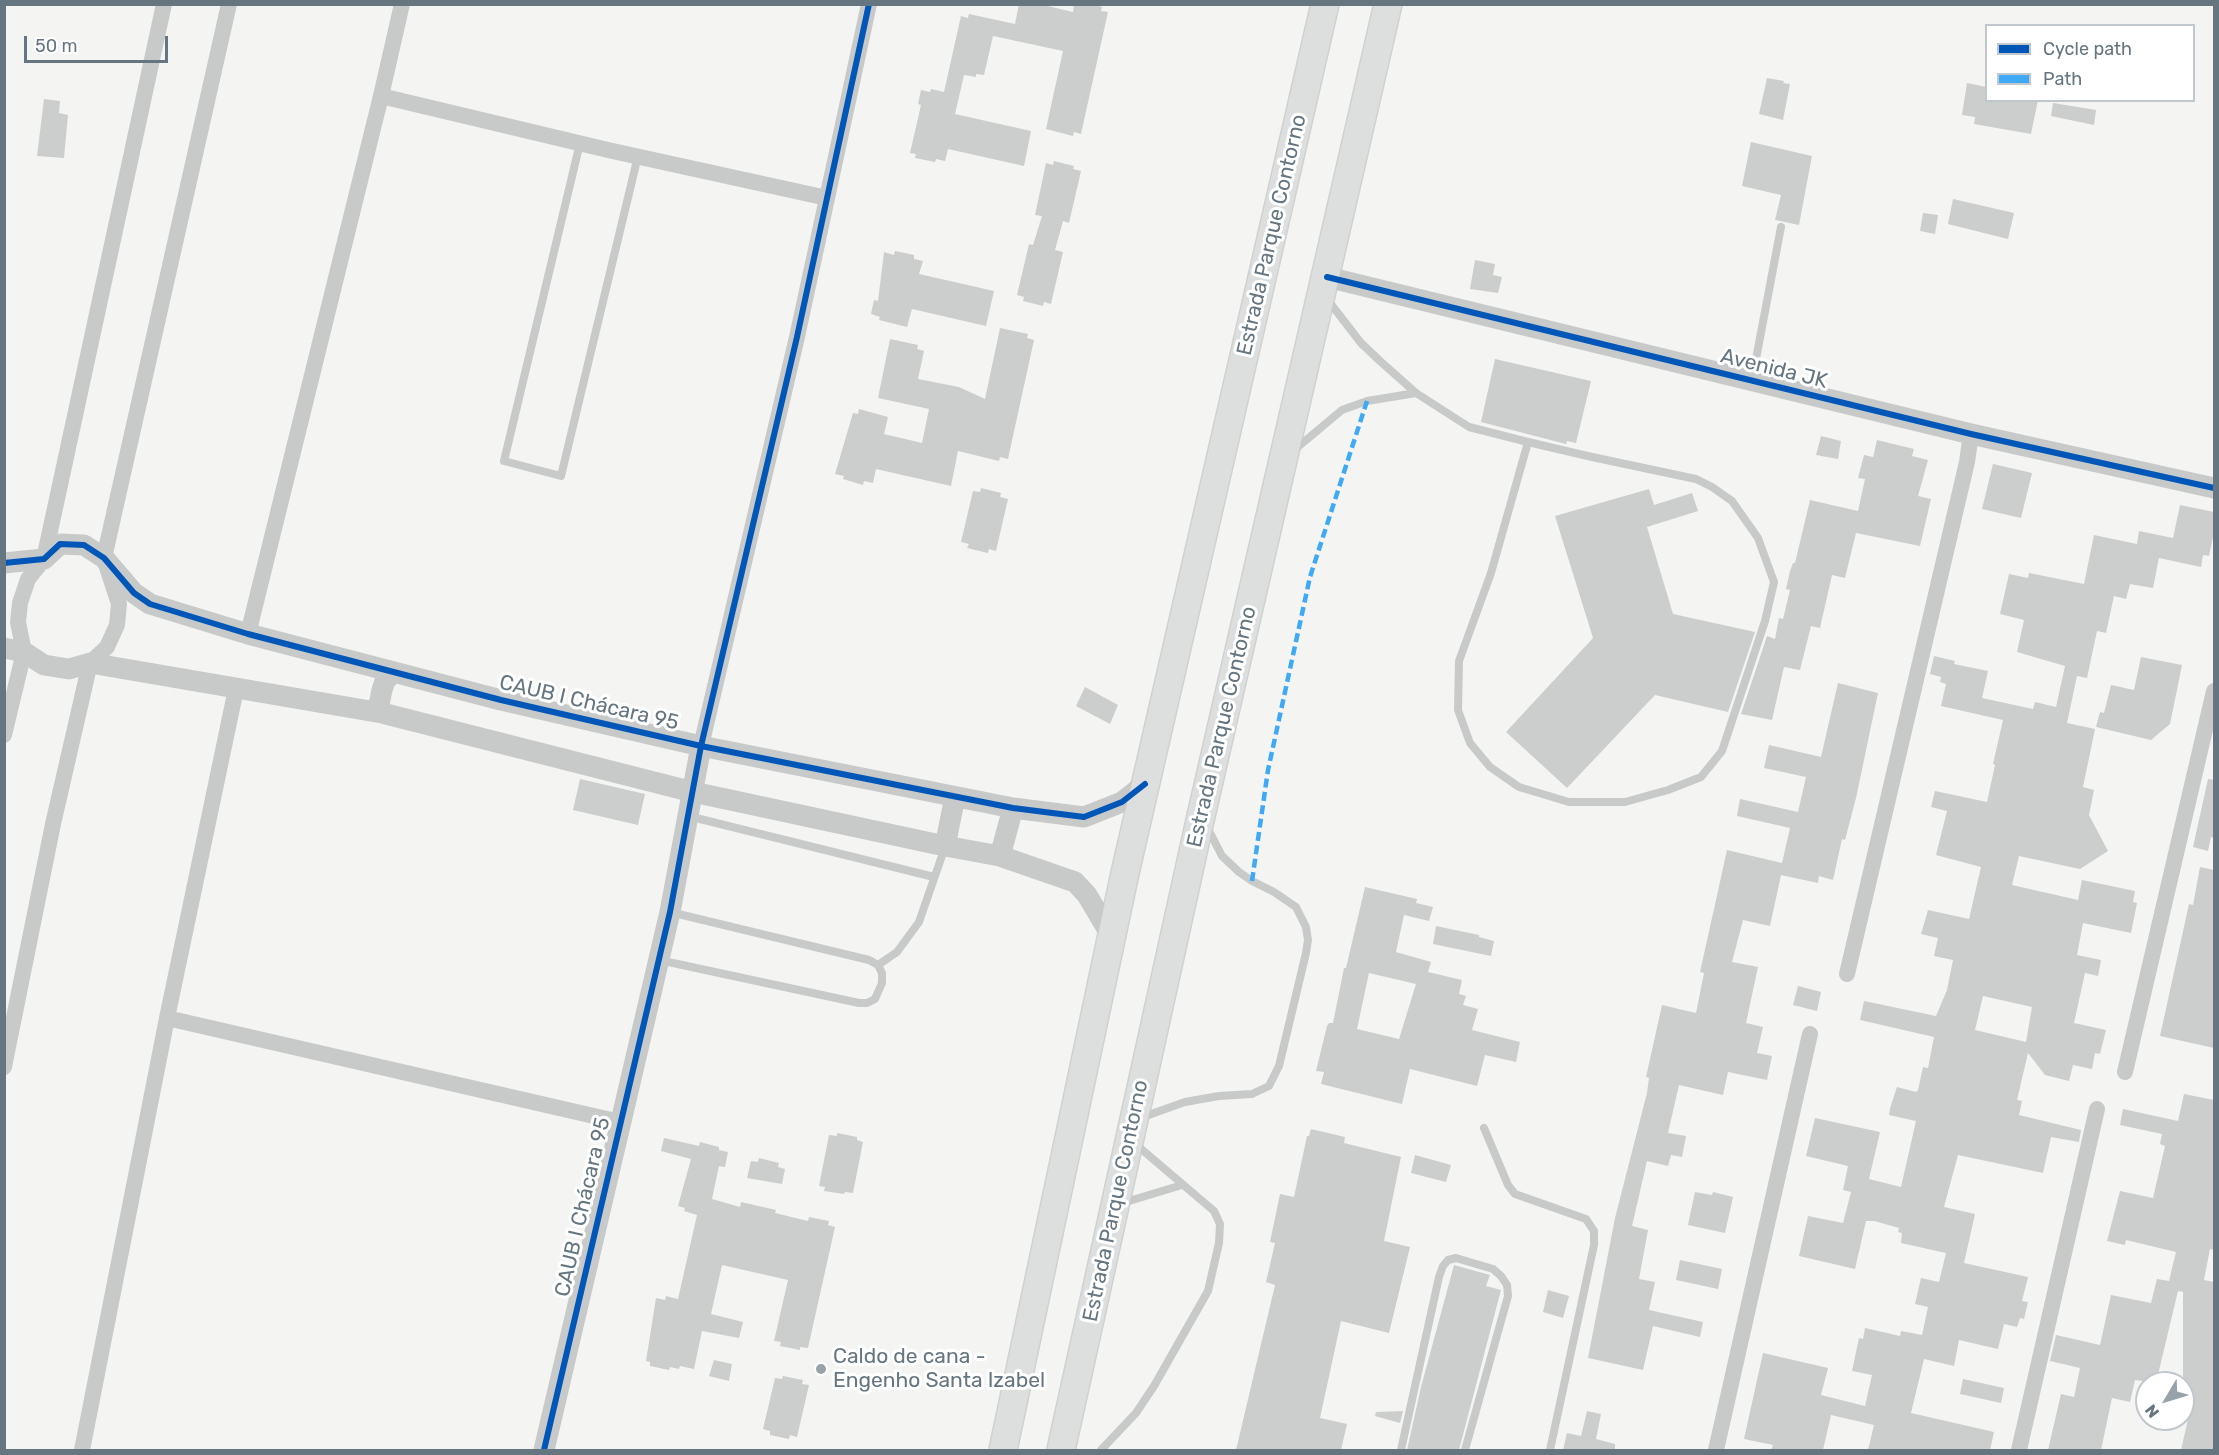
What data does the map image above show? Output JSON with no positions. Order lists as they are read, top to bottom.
{
  "streets": {
    "highway": ["Estrada Parque Contorno"],
    "street": ["Avenida JK", "CAUB I Chácara 95"]
  },
  "crossings": [
    ["Estrada Parque Contorno", "Avenida JK"]
  ],
  "places": ["Caldo de cana - Engenho Santa Izabel"],
  "legend": ["Cycle path", "Path"],
  "scale_bar": "50 m",
  "north": "bottom left"
}
